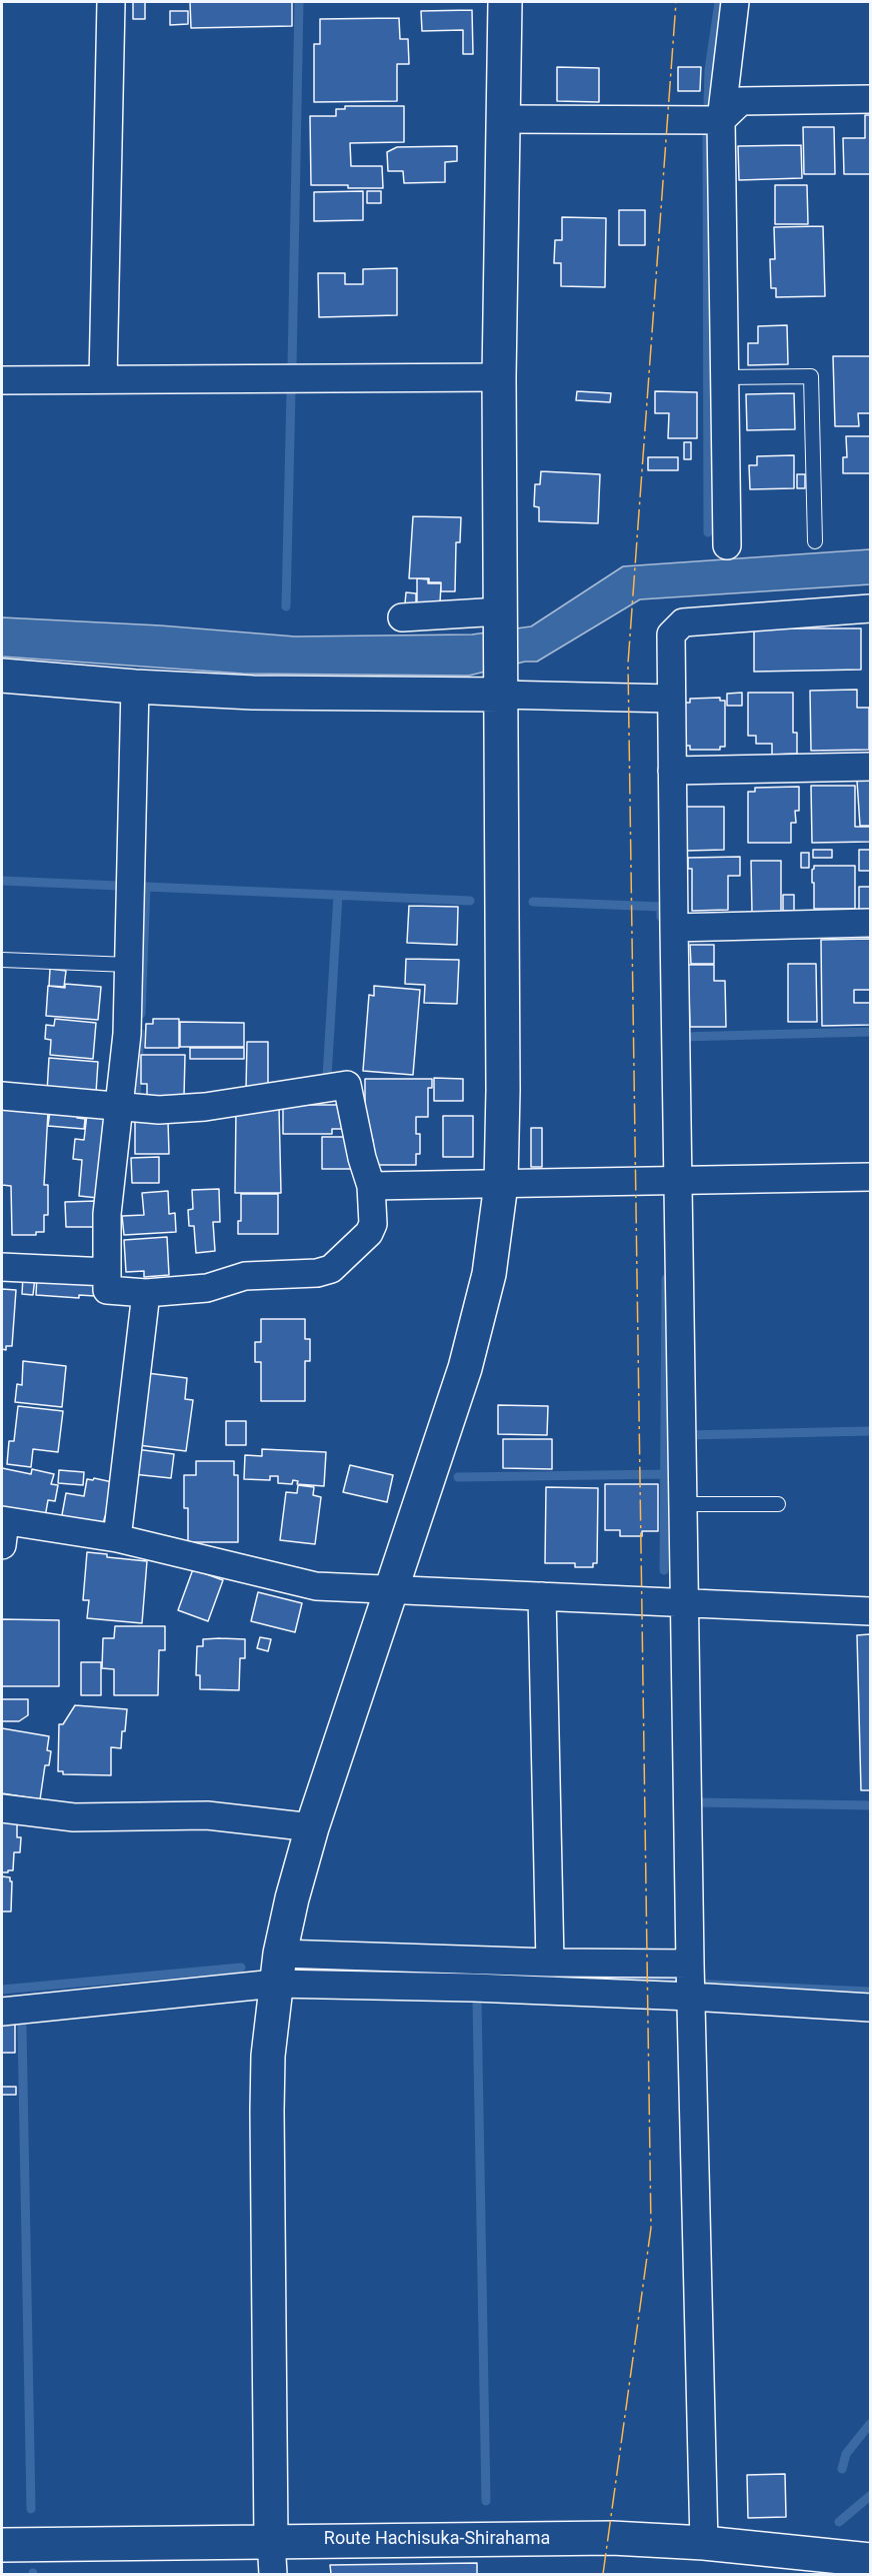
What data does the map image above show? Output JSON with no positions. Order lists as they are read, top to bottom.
{
  "streets": {
    "street": ["Route Hachisuka-Shirahama"]
  }
}
